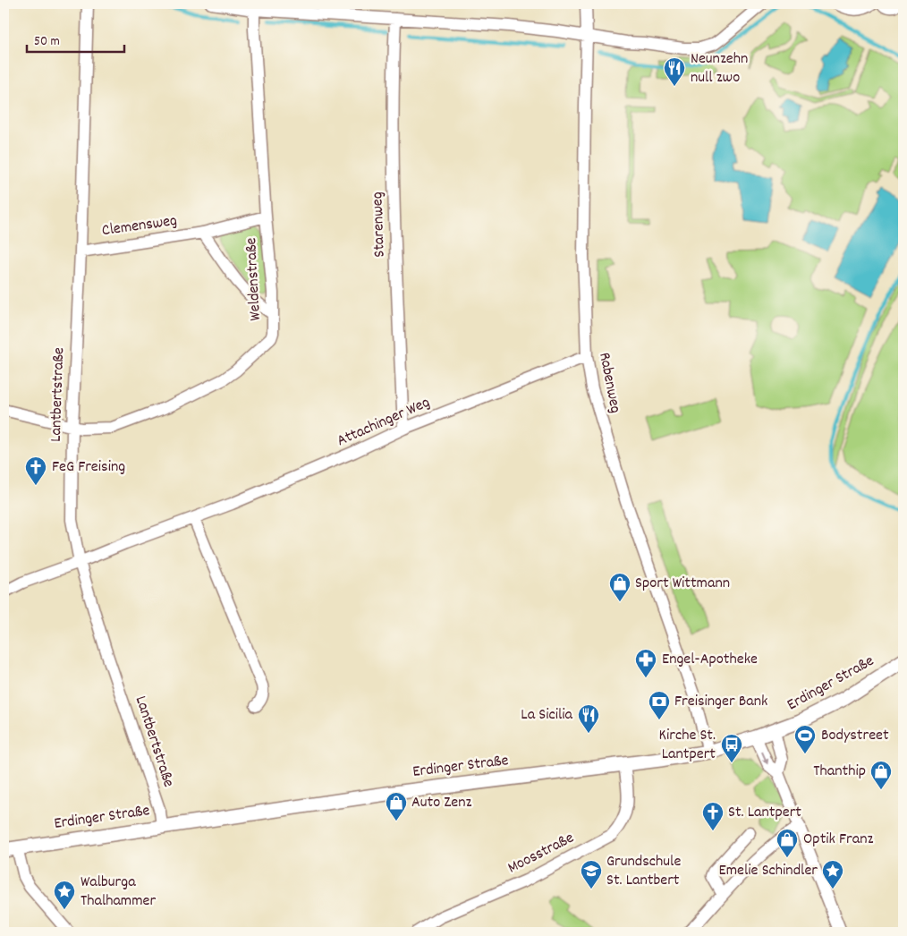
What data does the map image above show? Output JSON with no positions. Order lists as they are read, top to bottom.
{
  "streets": {
    "street": [
      "Starenweg",
      "Clemensweg",
      "Weldenstraße",
      "Rabenweg",
      "Lantbertstraße",
      "Attachinger Weg",
      "Erdinger Straße",
      "Moosstraße"
    ]
  },
  "crossings": [
    ["Starenweg", "Attachinger Weg"],
    ["Clemensweg", "Weldenstraße"],
    ["Clemensweg", "Lantbertstraße"],
    ["Weldenstraße", "Lantbertstraße"],
    ["Rabenweg", "Attachinger Weg"],
    ["Rabenweg", "Erdinger Straße"],
    ["Lantbertstraße", "Attachinger Weg"],
    ["Lantbertstraße", "Erdinger Straße"],
    ["Erdinger Straße", "Moosstraße"]
  ],
  "places": {
    "restaurant": ["Neunzehn null zwo", "La Sicilia"],
    "church": ["FeG Freising", "St. Lantpert"],
    "shop": [
      "Sport Wittmann",
      "Thanthip",
      "Auto Zenz",
      "Optik Franz"
    ],
    "pharmacy": ["Engel-Apotheke"],
    "bank": ["Freisinger Bank"],
    "sports": ["Bodystreet"],
    "bus stop": ["Kirche St. Lantpert"],
    "school or university": ["Grundschule St. Lantbert"],
    "place": ["Emelie Schindler", "Walburga Thalhammer"]
  },
  "scale_bar": "50 m"
}
